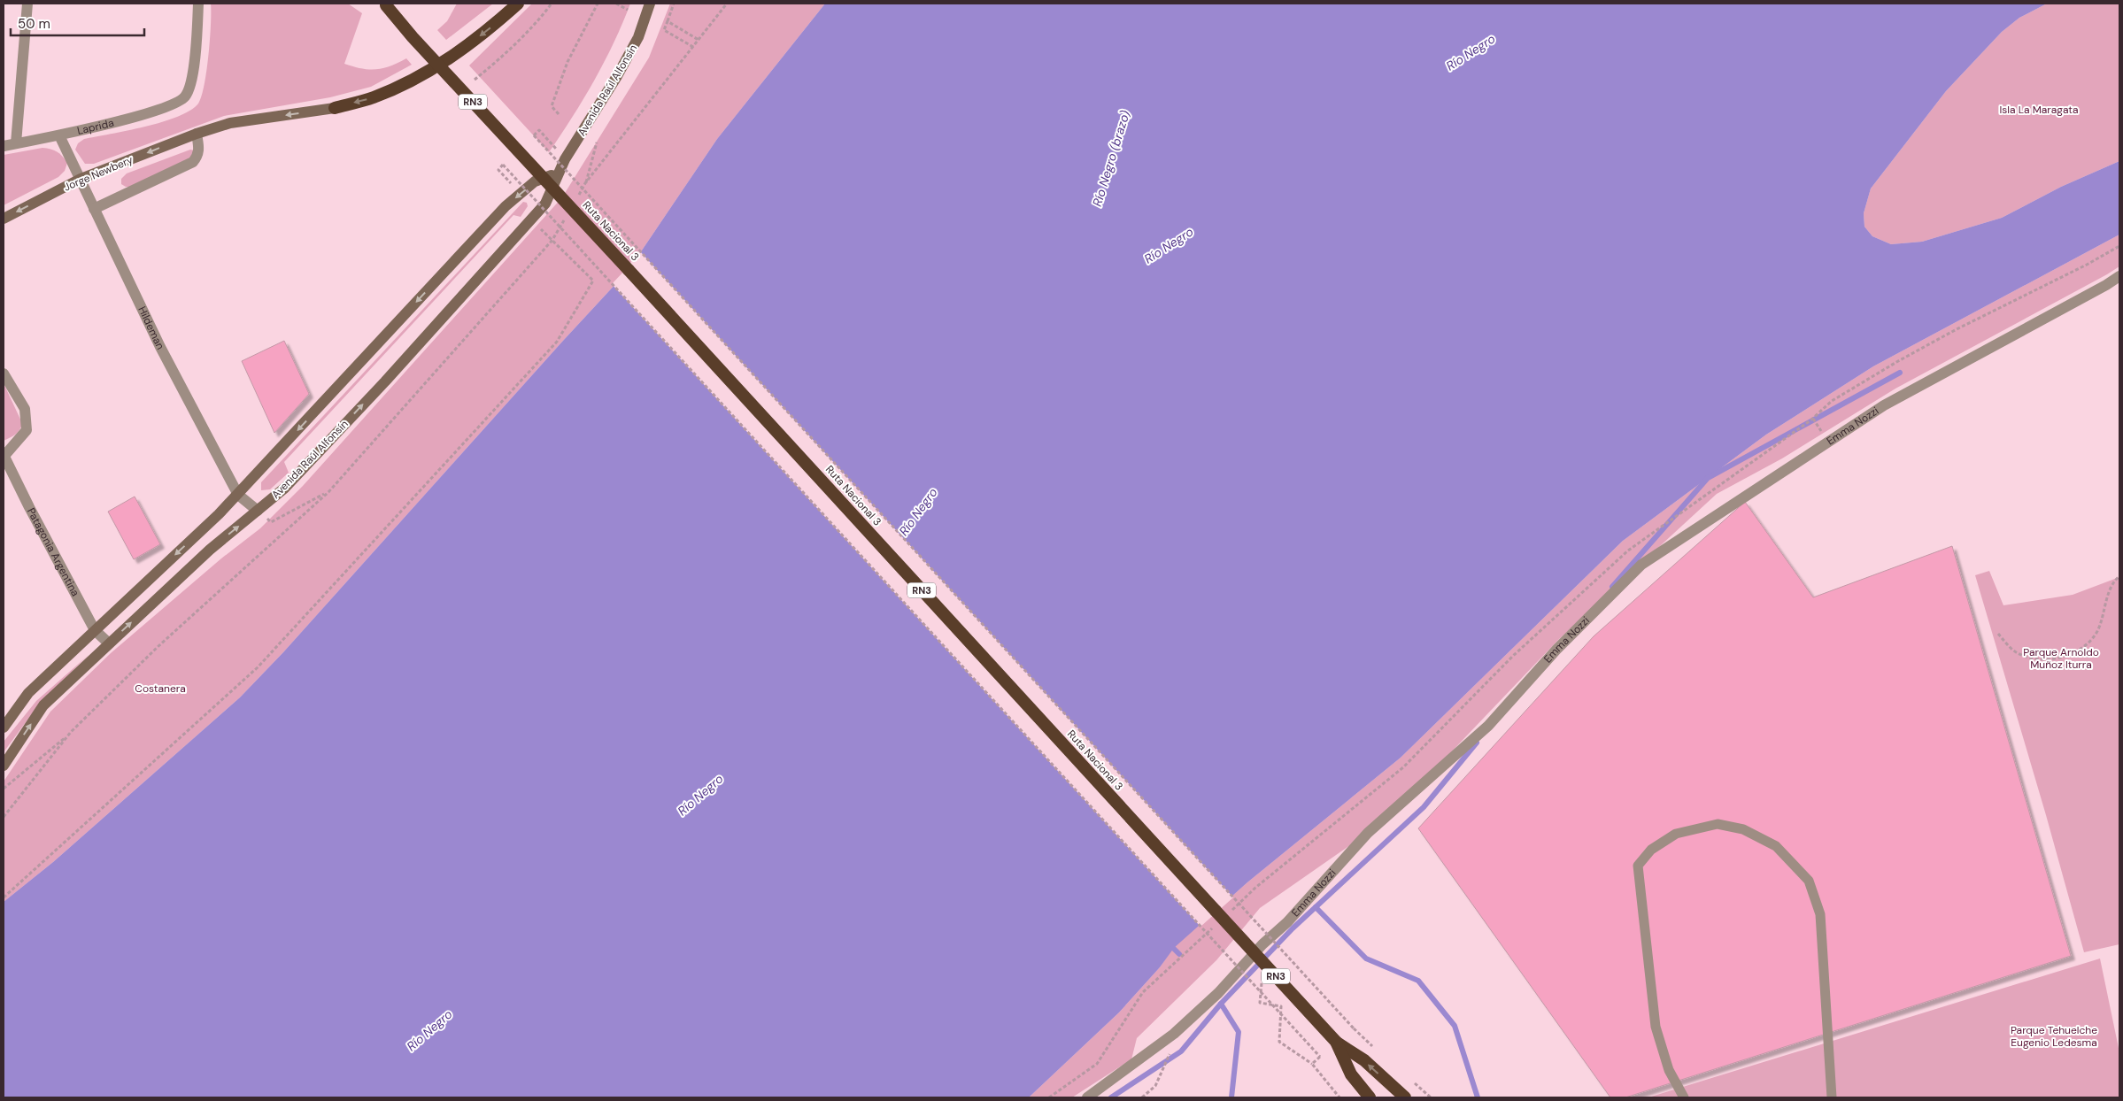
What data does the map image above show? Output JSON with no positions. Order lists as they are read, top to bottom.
{
  "streets": {
    "highway": ["RN3", "Ruta Nacional 3"],
    "main road": ["Avenida Raúl Alfonsín", "Jorge Newbery"],
    "street": [
      "Laprida",
      "Hildeman",
      "Emma Nozzi",
      "Patagonia Argentina"
    ]
  },
  "crossings": [
    ["Avenida Raúl Alfonsín", "Hildeman"],
    ["Avenida Raúl Alfonsín", "Patagonia Argentina"],
    ["RN3", "Ruta Nacional 3"],
    ["Laprida", "Hildeman"],
    ["Jorge Newbery", "Hildeman"]
  ],
  "one_way": ["Jorge Newbery"],
  "water": ["Río Negro", "Río Negro (brazo)"],
  "parks": [
    "Isla La Maragata",
    "Parque Arnoldo Muñoz Iturra",
    "Costanera",
    "Parque Tehuelche Eugenio Ledesma"
  ],
  "scale_bar": "50 m"
}
